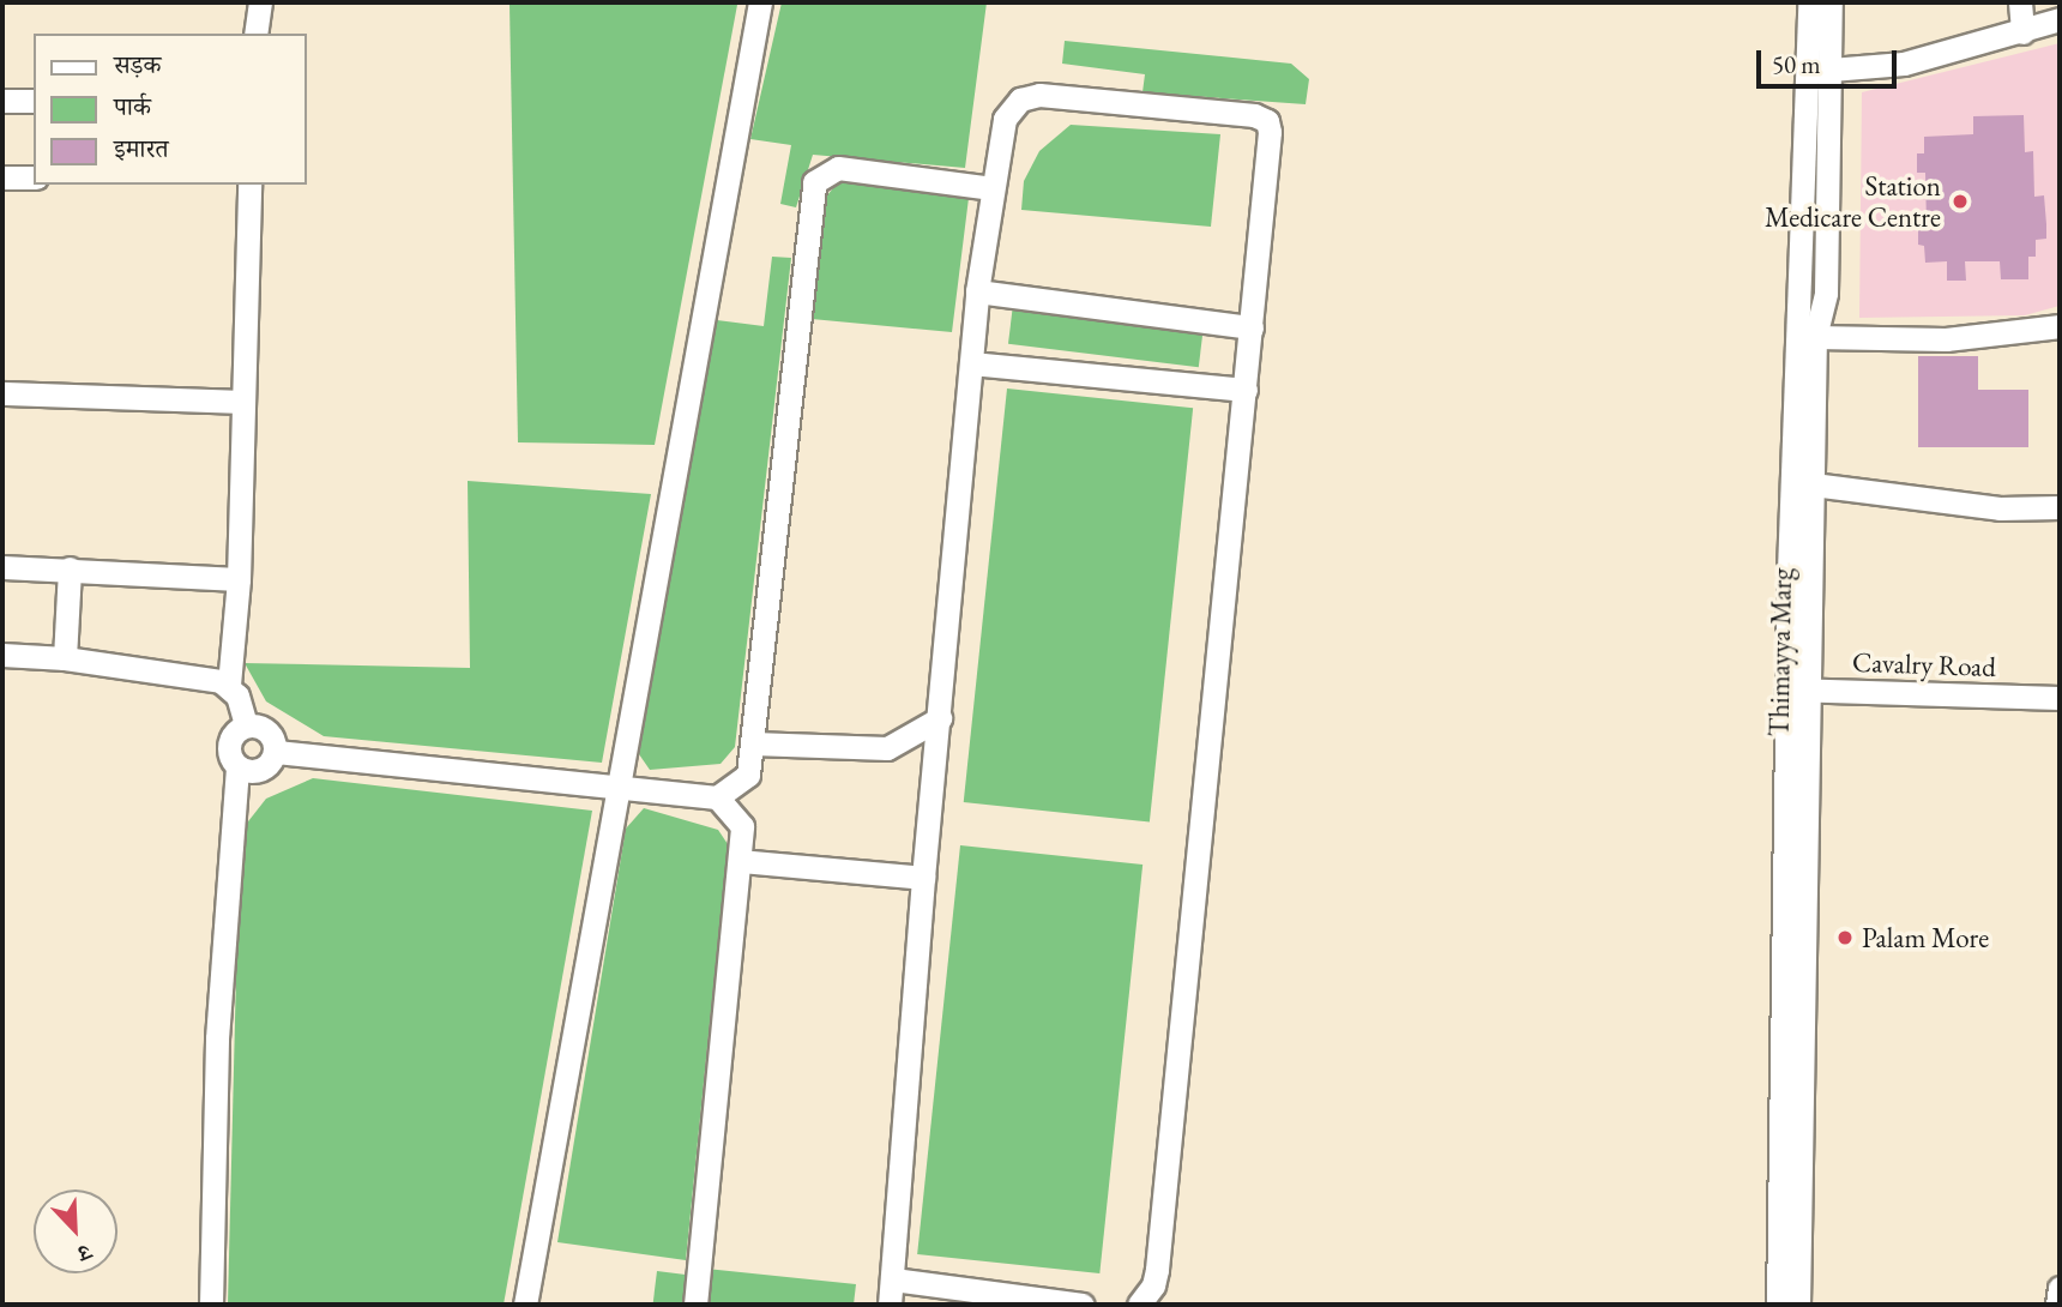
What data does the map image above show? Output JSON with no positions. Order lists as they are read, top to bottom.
{
  "streets": {
    "street": ["Thimayya Marg", "Cavalry Road"]
  },
  "crossings": [
    ["Thimayya Marg", "Cavalry Road"]
  ],
  "places": ["Station Medicare Centre", "Palam More"],
  "legend": ["सड़क", "पार्क", "इमारत"],
  "scale_bar": "50 m",
  "north": "bottom right"
}
